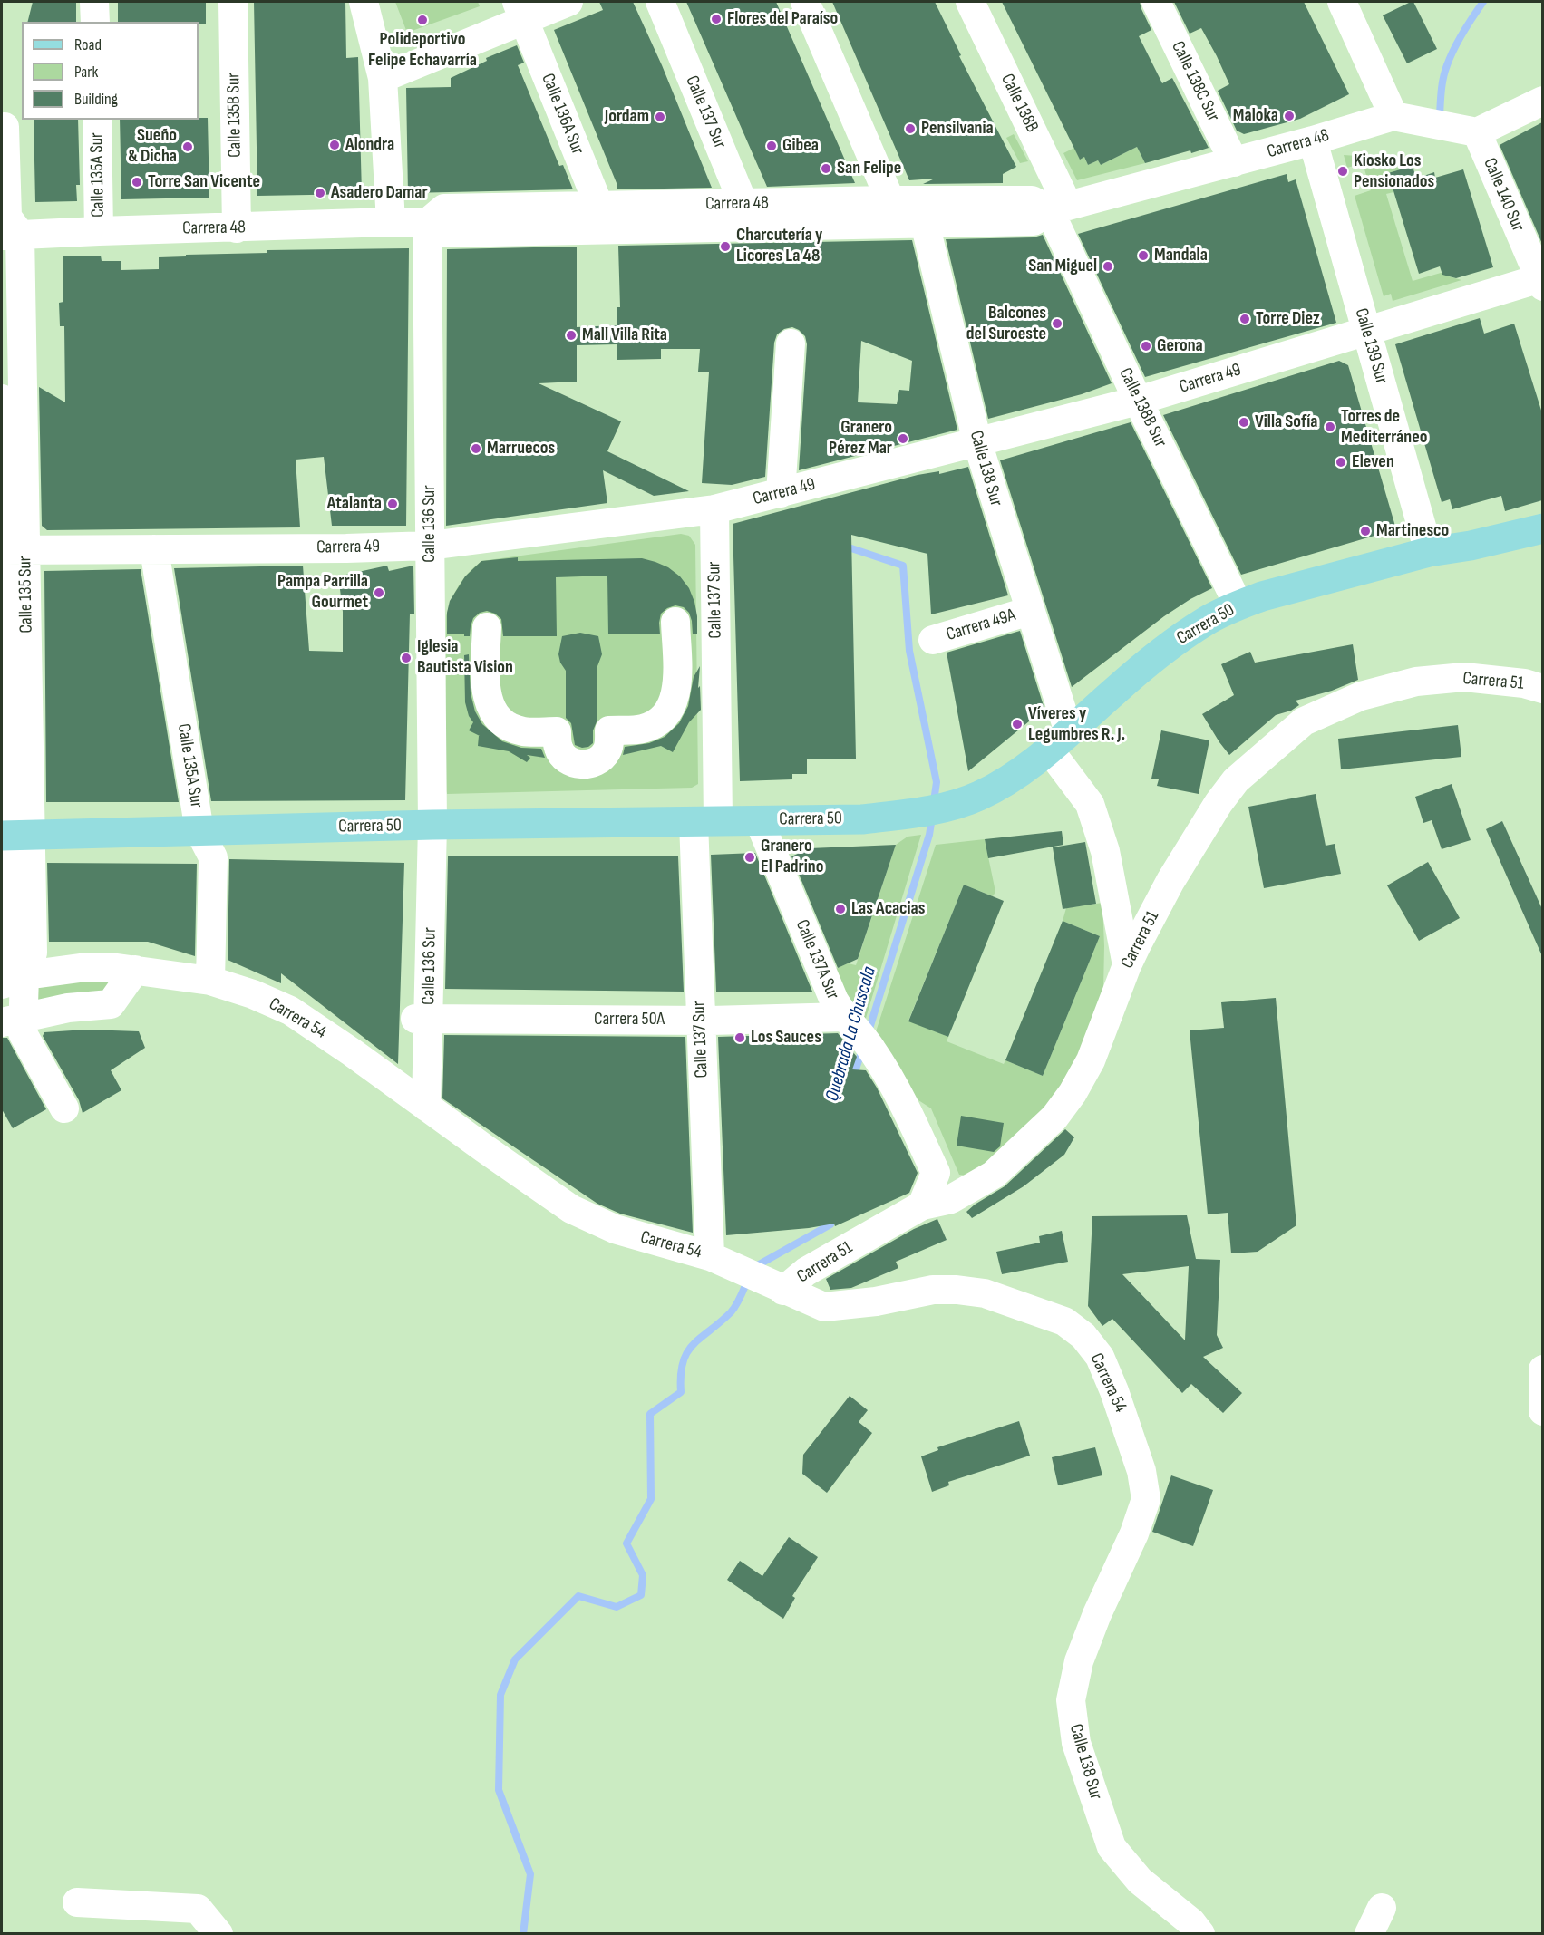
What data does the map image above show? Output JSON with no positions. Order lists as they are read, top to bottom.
{
  "streets": {
    "main road": ["Carrera 50"],
    "street": [
      "Calle 138C Sur",
      "Calle 138B",
      "Calle 137 Sur",
      "Calle 136A Sur",
      "Calle 135B Sur",
      "Carrera 48",
      "Calle 135A Sur",
      "Calle 140 Sur",
      "Calle 139 Sur",
      "Carrera 49",
      "Calle 138B Sur",
      "Calle 138 Sur",
      "Calle 136 Sur",
      "Calle 135 Sur",
      "Carrera 49A",
      "Carrera 51",
      "Calle 137A Sur",
      "Carrera 54",
      "Carrera 50A"
    ]
  },
  "crossings": [
    ["Calle 138C Sur", "Carrera 48"],
    ["Calle 138B", "Carrera 48"],
    ["Calle 138B", "Calle 138B Sur"],
    ["Calle 137 Sur", "Carrera 48"],
    ["Calle 137 Sur", "Carrera 49"],
    ["Calle 137 Sur", "Carrera 50"],
    ["Calle 137 Sur", "Carrera 54"],
    ["Calle 137 Sur", "Carrera 50A"],
    ["Calle 136A Sur", "Carrera 48"],
    ["Calle 135B Sur", "Carrera 48"],
    ["Carrera 48", "Calle 135A Sur"],
    ["Carrera 48", "Calle 140 Sur"],
    ["Carrera 48", "Calle 139 Sur"],
    ["Carrera 48", "Calle 138B Sur"],
    ["Carrera 48", "Calle 138 Sur"],
    ["Carrera 48", "Calle 136 Sur"],
    ["Carrera 48", "Calle 135 Sur"],
    ["Calle 135A Sur", "Carrera 49"],
    ["Calle 135A Sur", "Carrera 50"],
    ["Calle 135A Sur", "Carrera 54"],
    ["Calle 140 Sur", "Carrera 49"],
    ["Calle 139 Sur", "Carrera 49"],
    ["Calle 139 Sur", "Carrera 50"],
    ["Carrera 49", "Calle 138B Sur"],
    ["Carrera 49", "Calle 138 Sur"],
    ["Carrera 49", "Calle 136 Sur"],
    ["Carrera 49", "Calle 135 Sur"],
    ["Calle 138B Sur", "Carrera 50"],
    ["Calle 138 Sur", "Carrera 50"],
    ["Calle 138 Sur", "Carrera 49A"],
    ["Calle 138 Sur", "Carrera 51"],
    ["Calle 138 Sur", "Carrera 54"],
    ["Calle 136 Sur", "Carrera 50"],
    ["Calle 136 Sur", "Carrera 54"],
    ["Calle 136 Sur", "Carrera 50A"],
    ["Calle 135 Sur", "Carrera 50"],
    ["Calle 135 Sur", "Carrera 54"],
    ["Carrera 50", "Calle 137A Sur"],
    ["Carrera 51", "Calle 137A Sur"],
    ["Carrera 51", "Carrera 54"],
    ["Calle 137A Sur", "Carrera 50A"]
  ],
  "water": ["Quebrada La Chuscala"],
  "places": [
    "Flores del Paraíso",
    "Polideportivo Felipe Echavarría",
    "Maloka",
    "Jordam",
    "Pensilvania",
    "Alondra",
    "Gibea",
    "Sueño & Dicha",
    "San Felipe",
    "Kiosko Los Pensionados",
    "Torre San Vicente",
    "Asadero Damar",
    "Charcutería y Licores La 48",
    "Mandala",
    "San Miguel",
    "Torre Diez",
    "Balcones del Suroeste",
    "Mall Villa Rita",
    "Gerona",
    "Villa Sofía",
    "Torres de Mediterráneo",
    "Granero Pérez Mar",
    "Marruecos",
    "Eleven",
    "Atalanta",
    "Martinesco",
    "Pampa Parrilla Gourmet",
    "Iglesia Bautista Vision",
    "Víveres y Legumbres R. J.",
    "Granero El Padrino",
    "Las Acacias",
    "Los Sauces"
  ],
  "legend": ["Road", "Park", "Building"]
}
